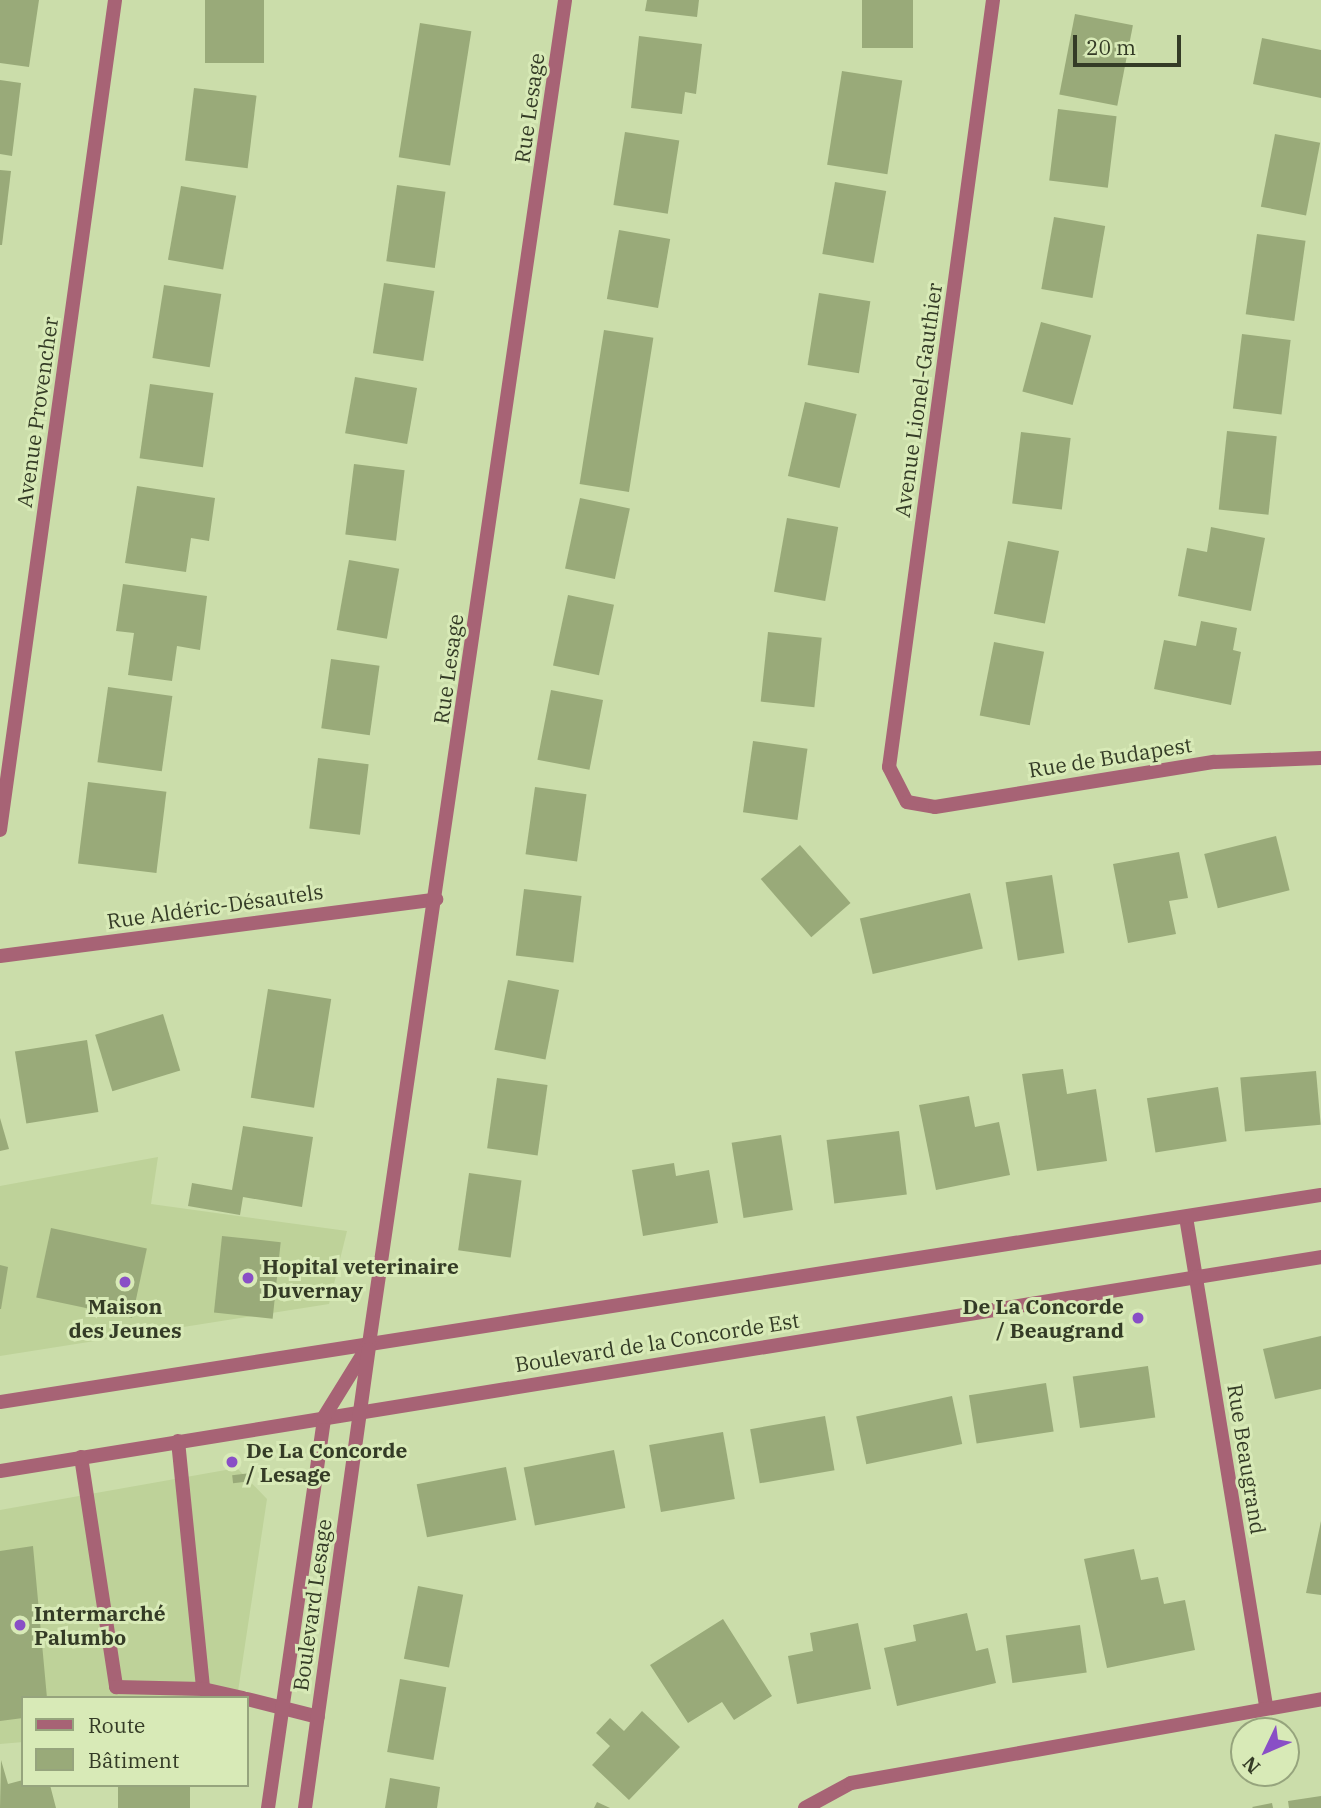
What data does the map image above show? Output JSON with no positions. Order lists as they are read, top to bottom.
{
  "streets": {
    "street": [
      "Rue Lesage",
      "Avenue Lionel-Gauthier",
      "Avenue Provencher",
      "Rue de Budapest",
      "Rue Aldéric-Désautels",
      "Boulevard de la Concorde Est",
      "Rue Beaugrand",
      "Boulevard Lesage"
    ]
  },
  "crossings": [
    ["Rue Lesage", "Rue Aldéric-Désautels"],
    ["Rue Lesage", "Boulevard de la Concorde Est"],
    ["Rue Lesage", "Boulevard Lesage"],
    ["Avenue Lionel-Gauthier", "Rue de Budapest"],
    ["Boulevard de la Concorde Est", "Rue Beaugrand"],
    ["Boulevard de la Concorde Est", "Boulevard Lesage"]
  ],
  "places": [
    "Hopital veterinaire Duvernay",
    "Maison des Jeunes",
    "De La Concorde / Beaugrand",
    "De La Concorde / Lesage",
    "Intermarché Palumbo"
  ],
  "legend": ["Route", "Bâtiment"],
  "scale_bar": "20 m",
  "north": "bottom left"
}
